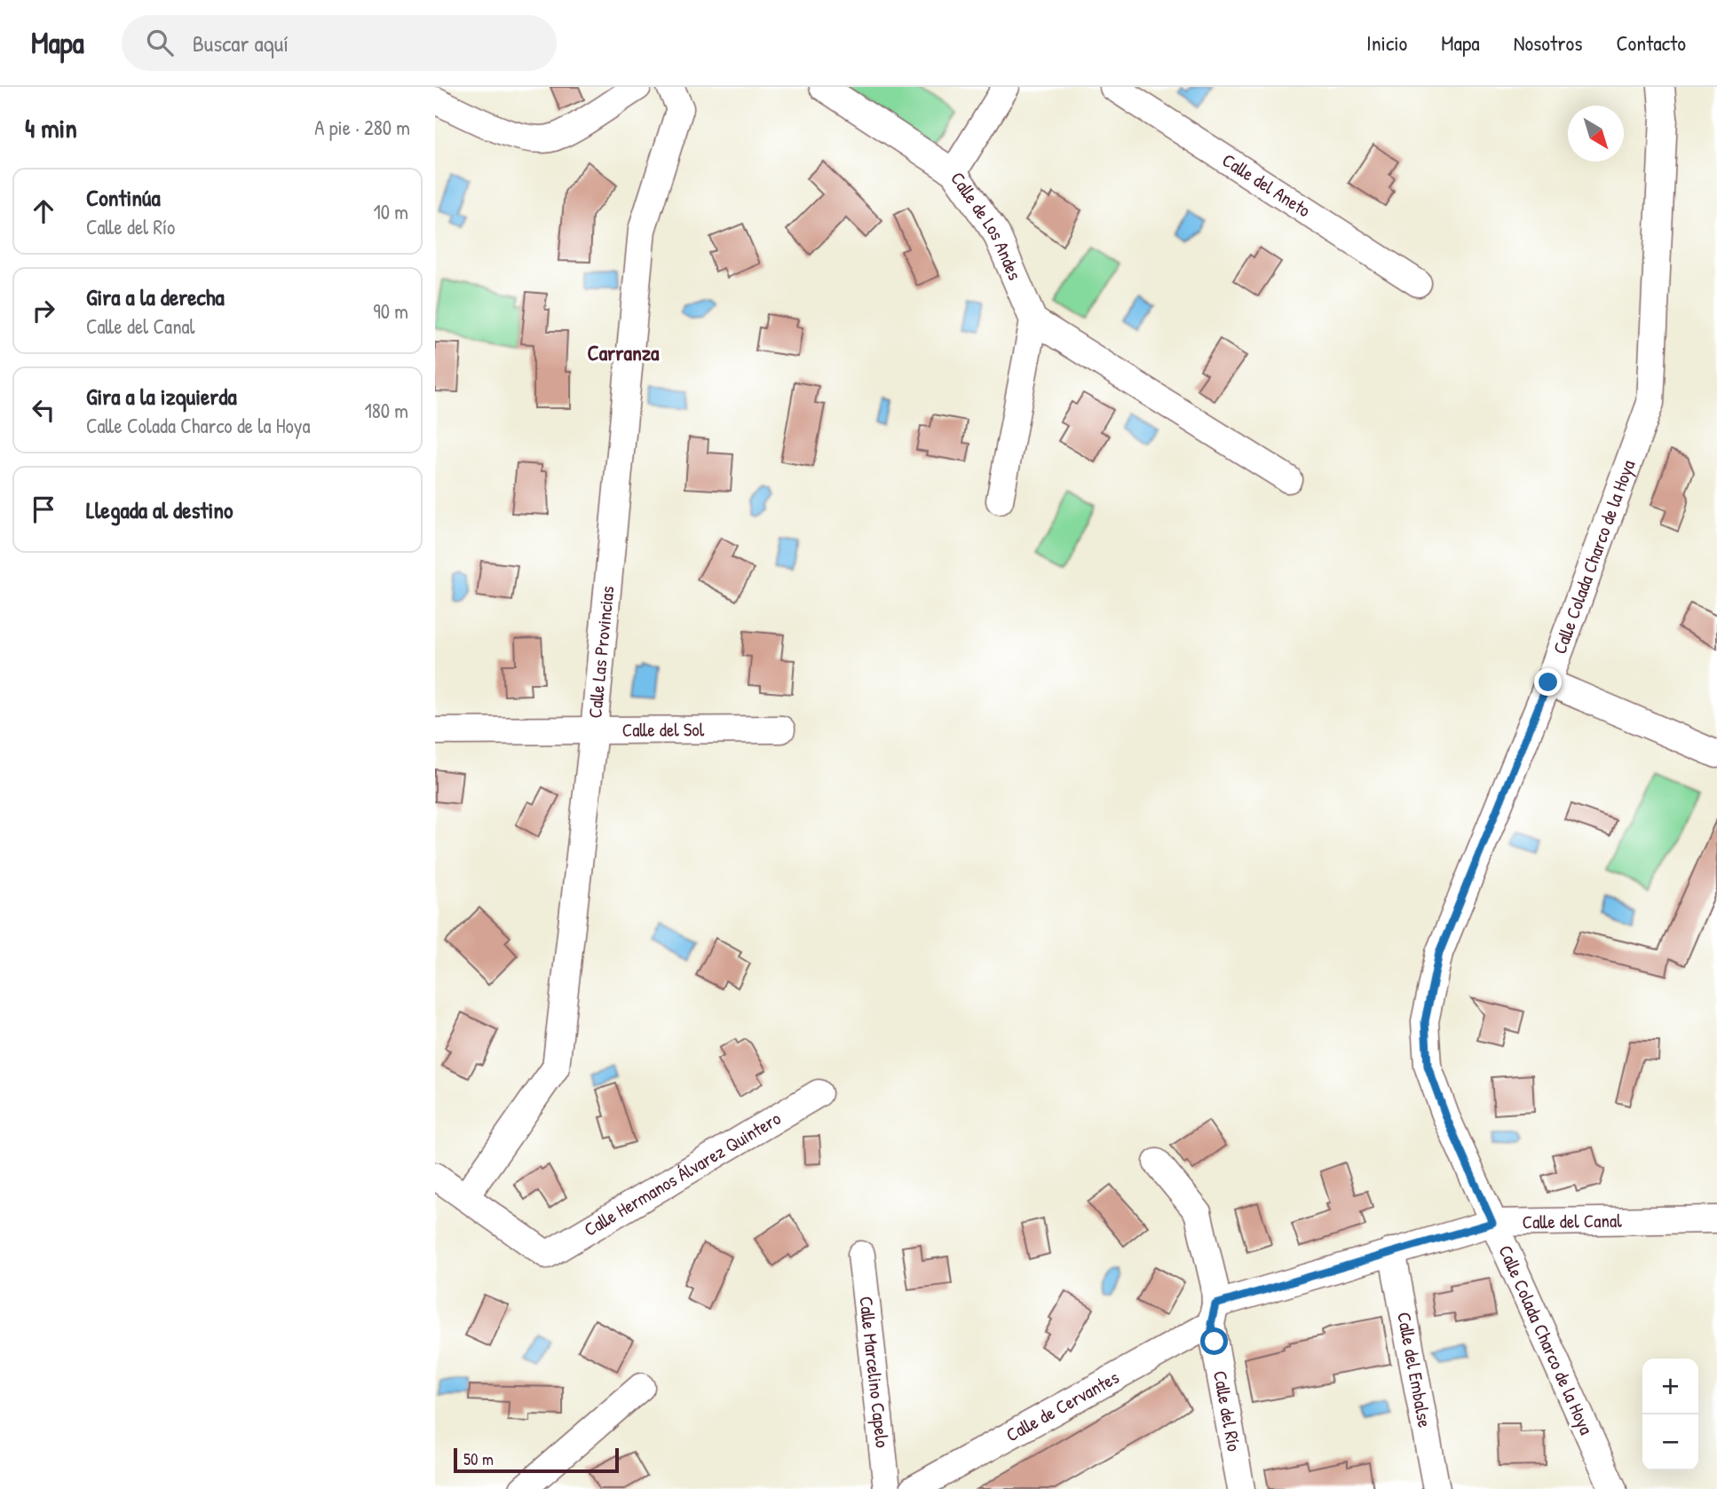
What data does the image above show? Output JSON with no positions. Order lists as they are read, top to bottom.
{
  "streets": {
    "street": [
      "Calle del Aneto",
      "Calle de Los Andes",
      "Calle Colada Charco de la Hoya",
      "Calle Las Provincias",
      "Calle del Sol",
      "Calle Hermanos Álvarez Quintero",
      "Calle del Canal",
      "Calle del Embalse",
      "Calle Marcelino Capelo",
      "Calle de Cervantes",
      "Calle del Río"
    ]
  },
  "crossings": [
    ["Calle Colada Charco de la Hoya", "Calle del Canal"],
    ["Calle Las Provincias", "Calle del Sol"],
    ["Calle Las Provincias", "Calle Hermanos Álvarez Quintero"],
    ["Calle del Canal", "Calle del Embalse"],
    ["Calle del Canal", "Calle de Cervantes"],
    ["Calle del Canal", "Calle del Río"],
    ["Calle de Cervantes", "Calle del Río"]
  ],
  "districts": ["Carranza"],
  "scale_bar": "50 m",
  "north": "bottom right",
  "page": {
    "header": "Mapa",
    "search": "Buscar aquí",
    "nav": [
      "Inicio",
      "Mapa",
      "Nosotros",
      "Contacto"
    ],
    "heading": ["4 min", "A pie · 280 m"],
    "list": [
      ["Continúa", "Calle del Río", "10 m"],
      ["Gira a la derecha", "Calle del Canal", "90 m"],
      ["Gira a la izquierda", "Calle Colada Charco de la Hoya", "180 m"],
      "Llegada al destino"
    ],
    "map_buttons": ["+", "−"],
    "scale": "50 m"
  }
}
